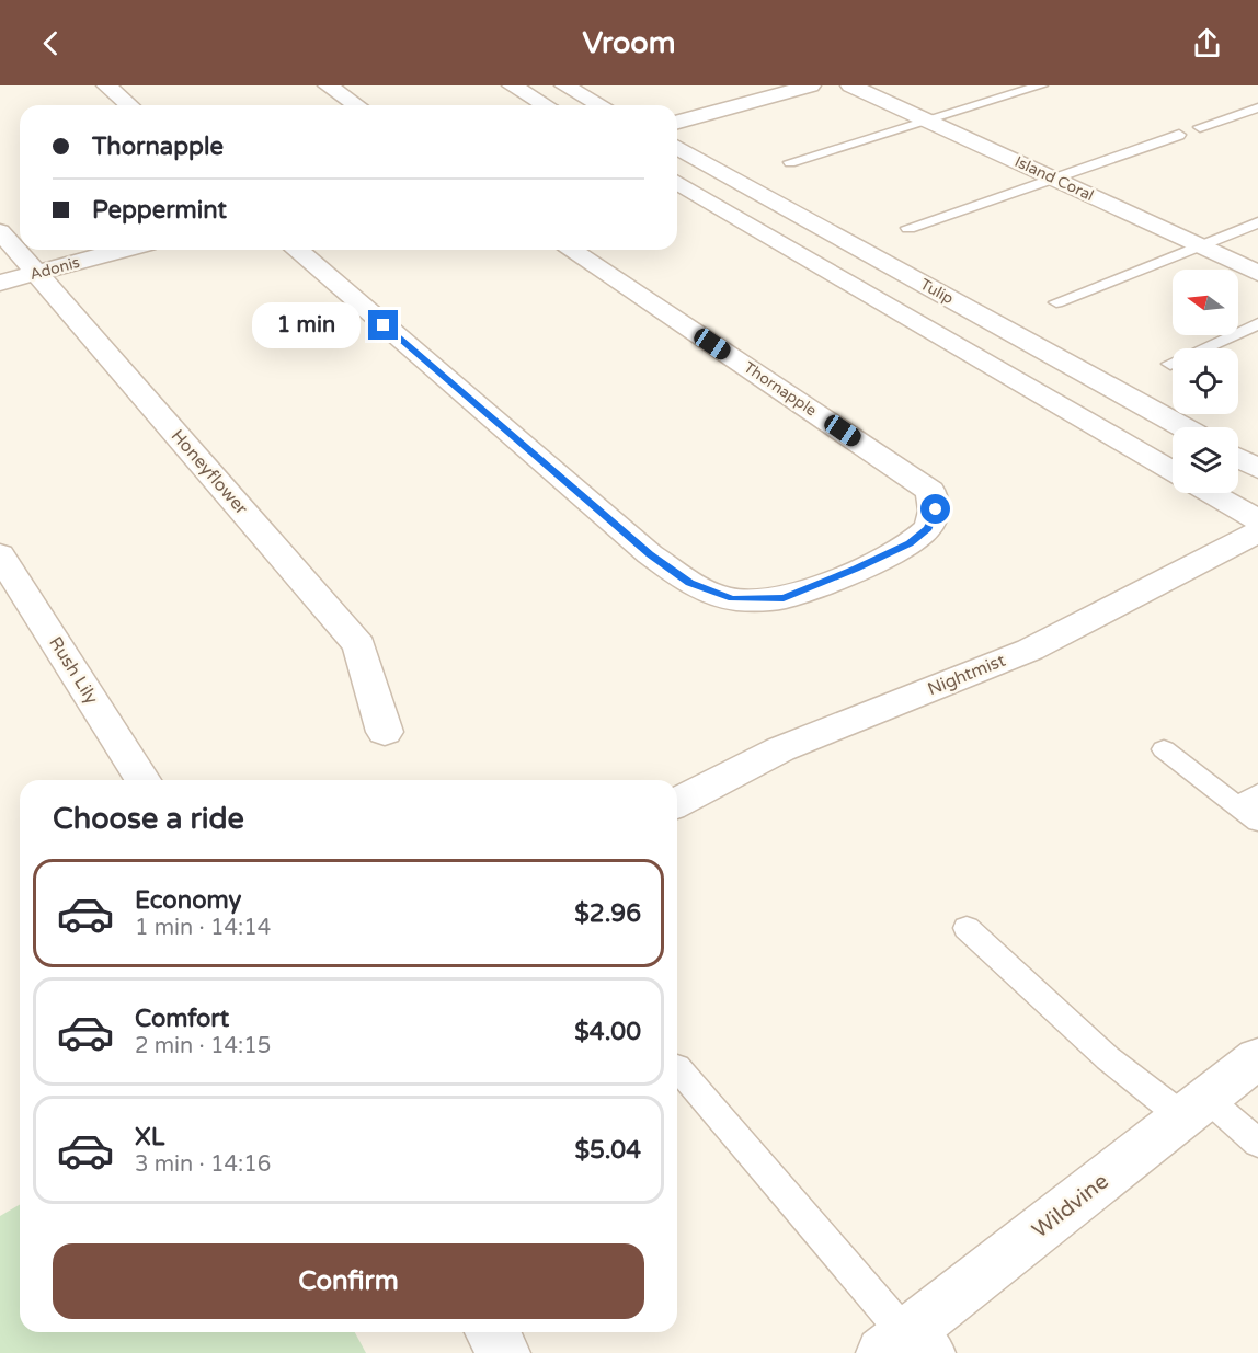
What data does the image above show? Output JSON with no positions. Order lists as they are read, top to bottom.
{
  "streets": {
    "street": [
      "Island Coral",
      "Adonis",
      "Tulip",
      "Thornapple",
      "Honeyflower",
      "Rush Lily",
      "Nightmist",
      "Wildvine"
    ]
  },
  "crossings": [
    ["Adonis", "Honeyflower"]
  ],
  "north": "left",
  "page": {
    "header": "Vroom",
    "banner": ["Thornapple", "Peppermint"],
    "bubble": "1 min",
    "heading": "Choose a ride",
    "list": [
      {
        "name": "Economy",
        "note": "1 min · 14:14",
        "value": "$2.96"
      },
      {
        "name": "Comfort",
        "note": "2 min · 14:15",
        "value": "$4.00"
      },
      {
        "name": "XL",
        "note": "3 min · 14:16",
        "value": "$5.04"
      }
    ],
    "buttons": "Confirm"
  }
}
